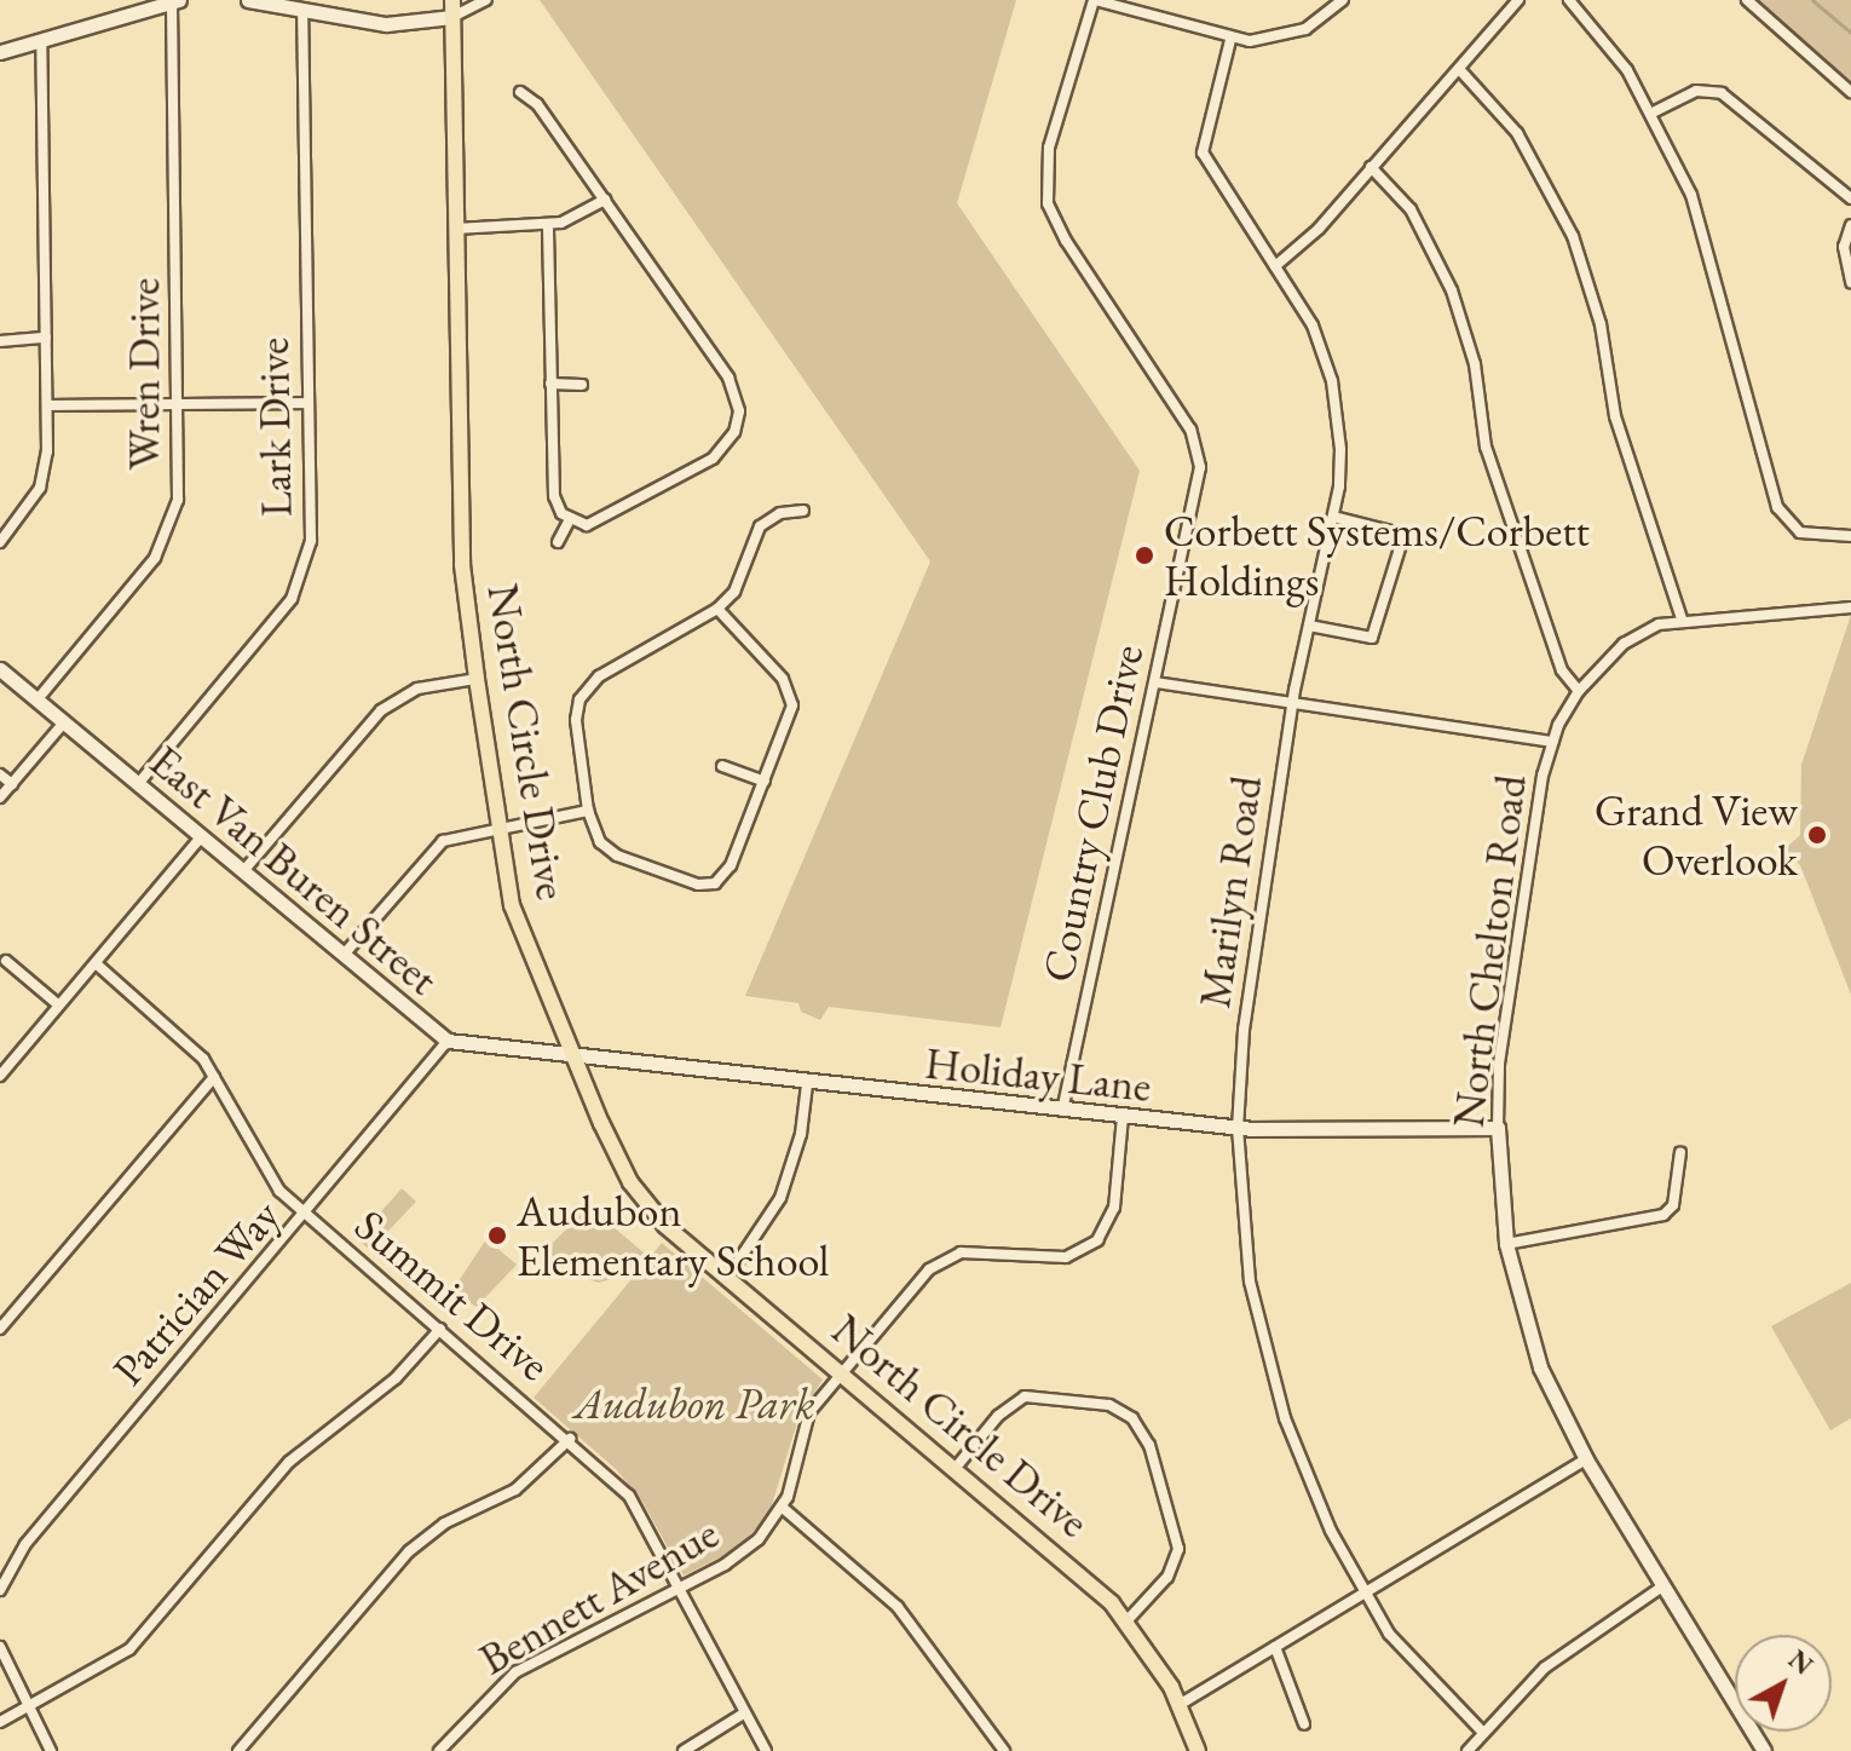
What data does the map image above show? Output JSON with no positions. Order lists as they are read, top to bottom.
{
  "streets": {
    "main road": ["North Circle Drive"],
    "street": [
      "Wren Drive",
      "Lark Drive",
      "Country Club Drive",
      "East Van Buren Street",
      "Marilyn Road",
      "North Chelton Road",
      "Holiday Lane",
      "Patrician Way",
      "Summit Drive",
      "Bennett Avenue"
    ]
  },
  "crossings": [
    ["Wren Drive", "East Van Buren Street"],
    ["Lark Drive", "East Van Buren Street"],
    ["North Circle Drive", "East Van Buren Street"],
    ["North Circle Drive", "Holiday Lane"],
    ["North Circle Drive", "Bennett Avenue"],
    ["Country Club Drive", "Holiday Lane"],
    ["East Van Buren Street", "Holiday Lane"],
    ["East Van Buren Street", "Patrician Way"],
    ["Marilyn Road", "Holiday Lane"],
    ["North Chelton Road", "Holiday Lane"],
    ["Holiday Lane", "Bennett Avenue"],
    ["Patrician Way", "Summit Drive"],
    ["Summit Drive", "Bennett Avenue"]
  ],
  "parks": ["Audubon Park"],
  "places": ["Corbett Systems/Corbett Holdings", "Grand View Overlook", "Audubon Elementary School"],
  "north": "top right"
}
